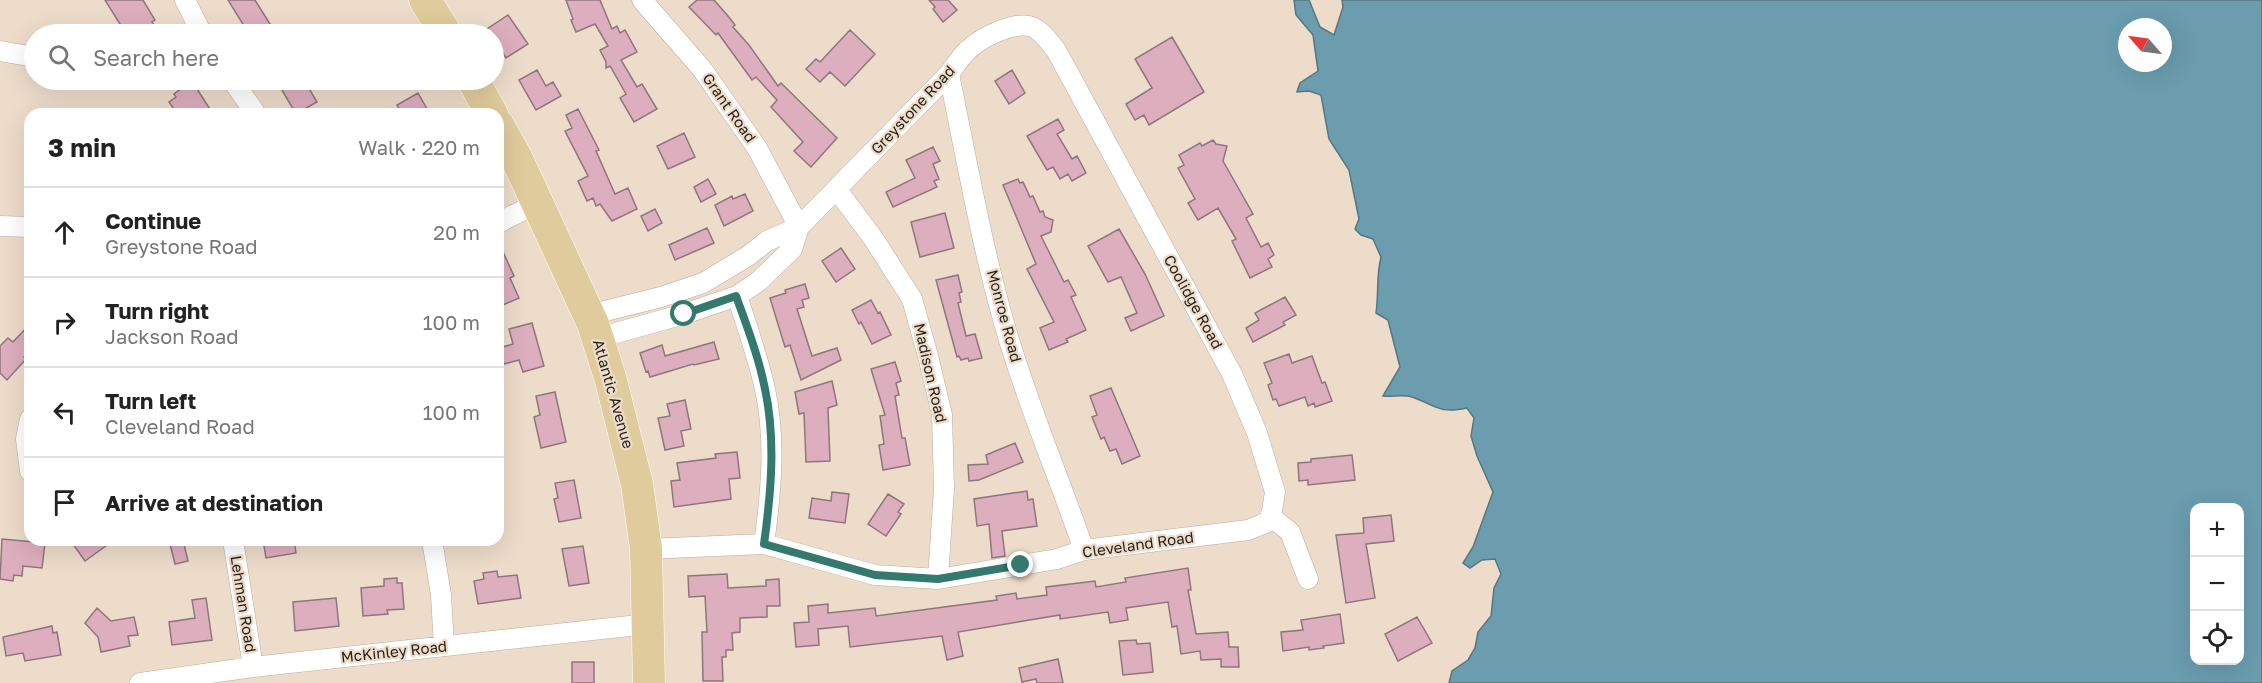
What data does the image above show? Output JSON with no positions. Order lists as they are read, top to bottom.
{
  "streets": {
    "main road": ["Atlantic Avenue"],
    "street": [
      "Grant Road",
      "Greystone Road",
      "Coolidge Road",
      "Monroe Road",
      "Madison Road",
      "Cleveland Road",
      "Lehman Road",
      "McKinley Road"
    ]
  },
  "crossings": [
    ["Grant Road", "Greystone Road"],
    ["Greystone Road", "Coolidge Road"],
    ["Greystone Road", "Monroe Road"],
    ["Greystone Road", "Madison Road"],
    ["Greystone Road", "Atlantic Avenue"],
    ["Coolidge Road", "Cleveland Road"],
    ["Monroe Road", "Cleveland Road"],
    ["Madison Road", "Cleveland Road"],
    ["Atlantic Avenue", "Cleveland Road"],
    ["Atlantic Avenue", "McKinley Road"],
    ["Lehman Road", "McKinley Road"]
  ],
  "north": "top left",
  "page": {
    "search": "Search here",
    "heading": ["3 min", "Walk · 220 m"],
    "list": [
      ["Continue", "Greystone Road", "20 m"],
      ["Turn right", "Jackson Road", "100 m"],
      ["Turn left", "Cleveland Road", "100 m"],
      "Arrive at destination"
    ],
    "map_buttons": ["+", "−"]
  }
}
